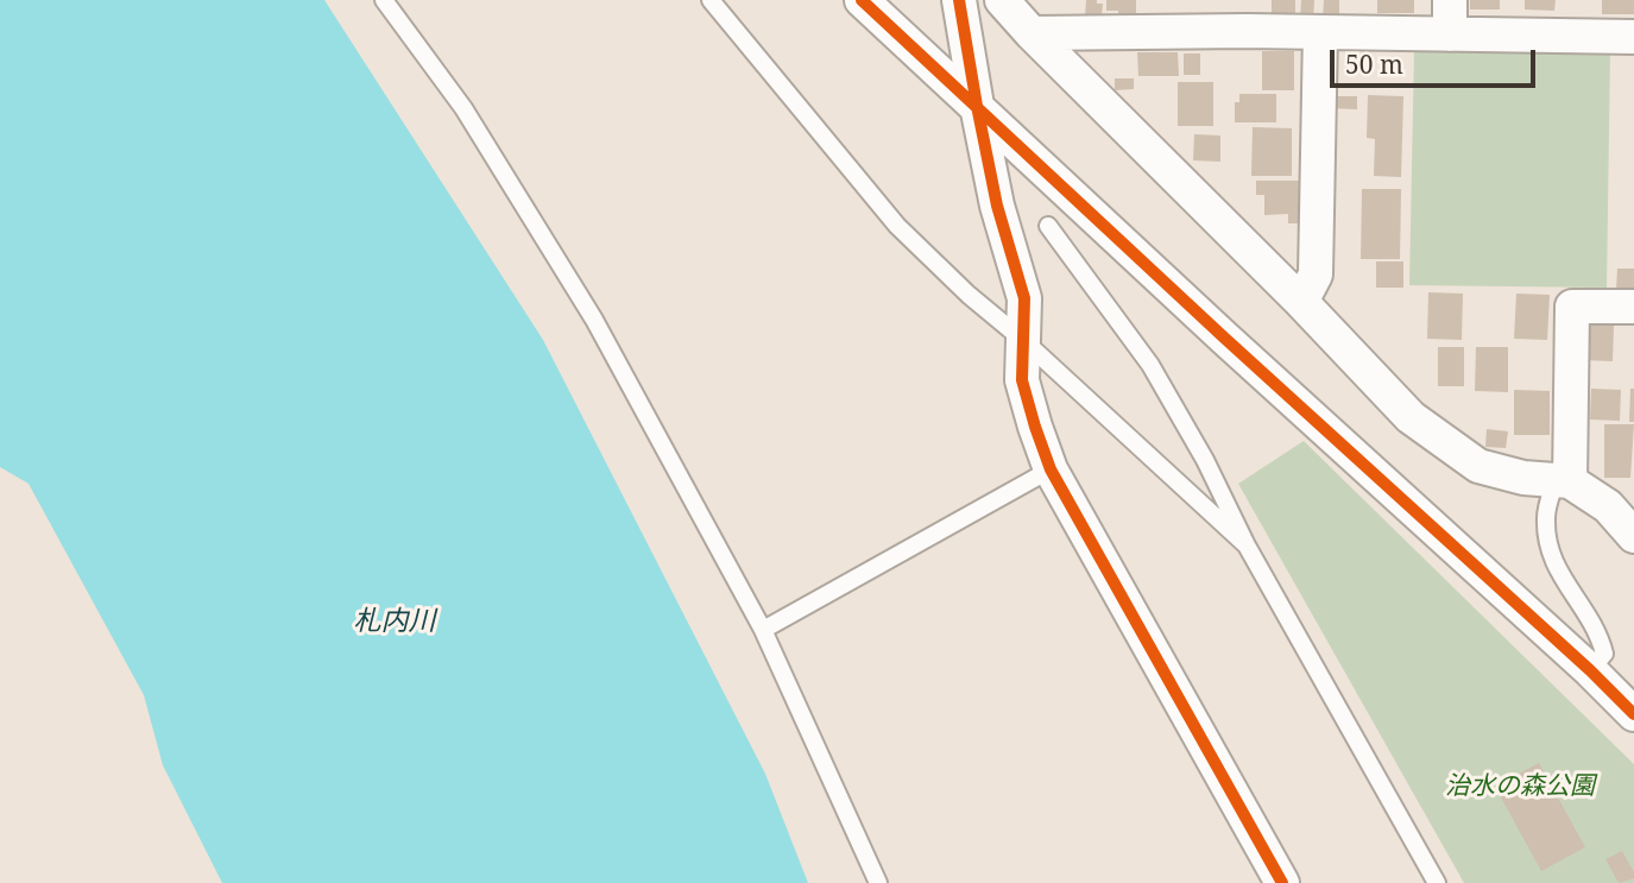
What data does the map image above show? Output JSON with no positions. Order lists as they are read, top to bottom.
{
  "water": ["札内川"],
  "parks": ["治水の森公園"],
  "scale_bar": "50 m"
}
